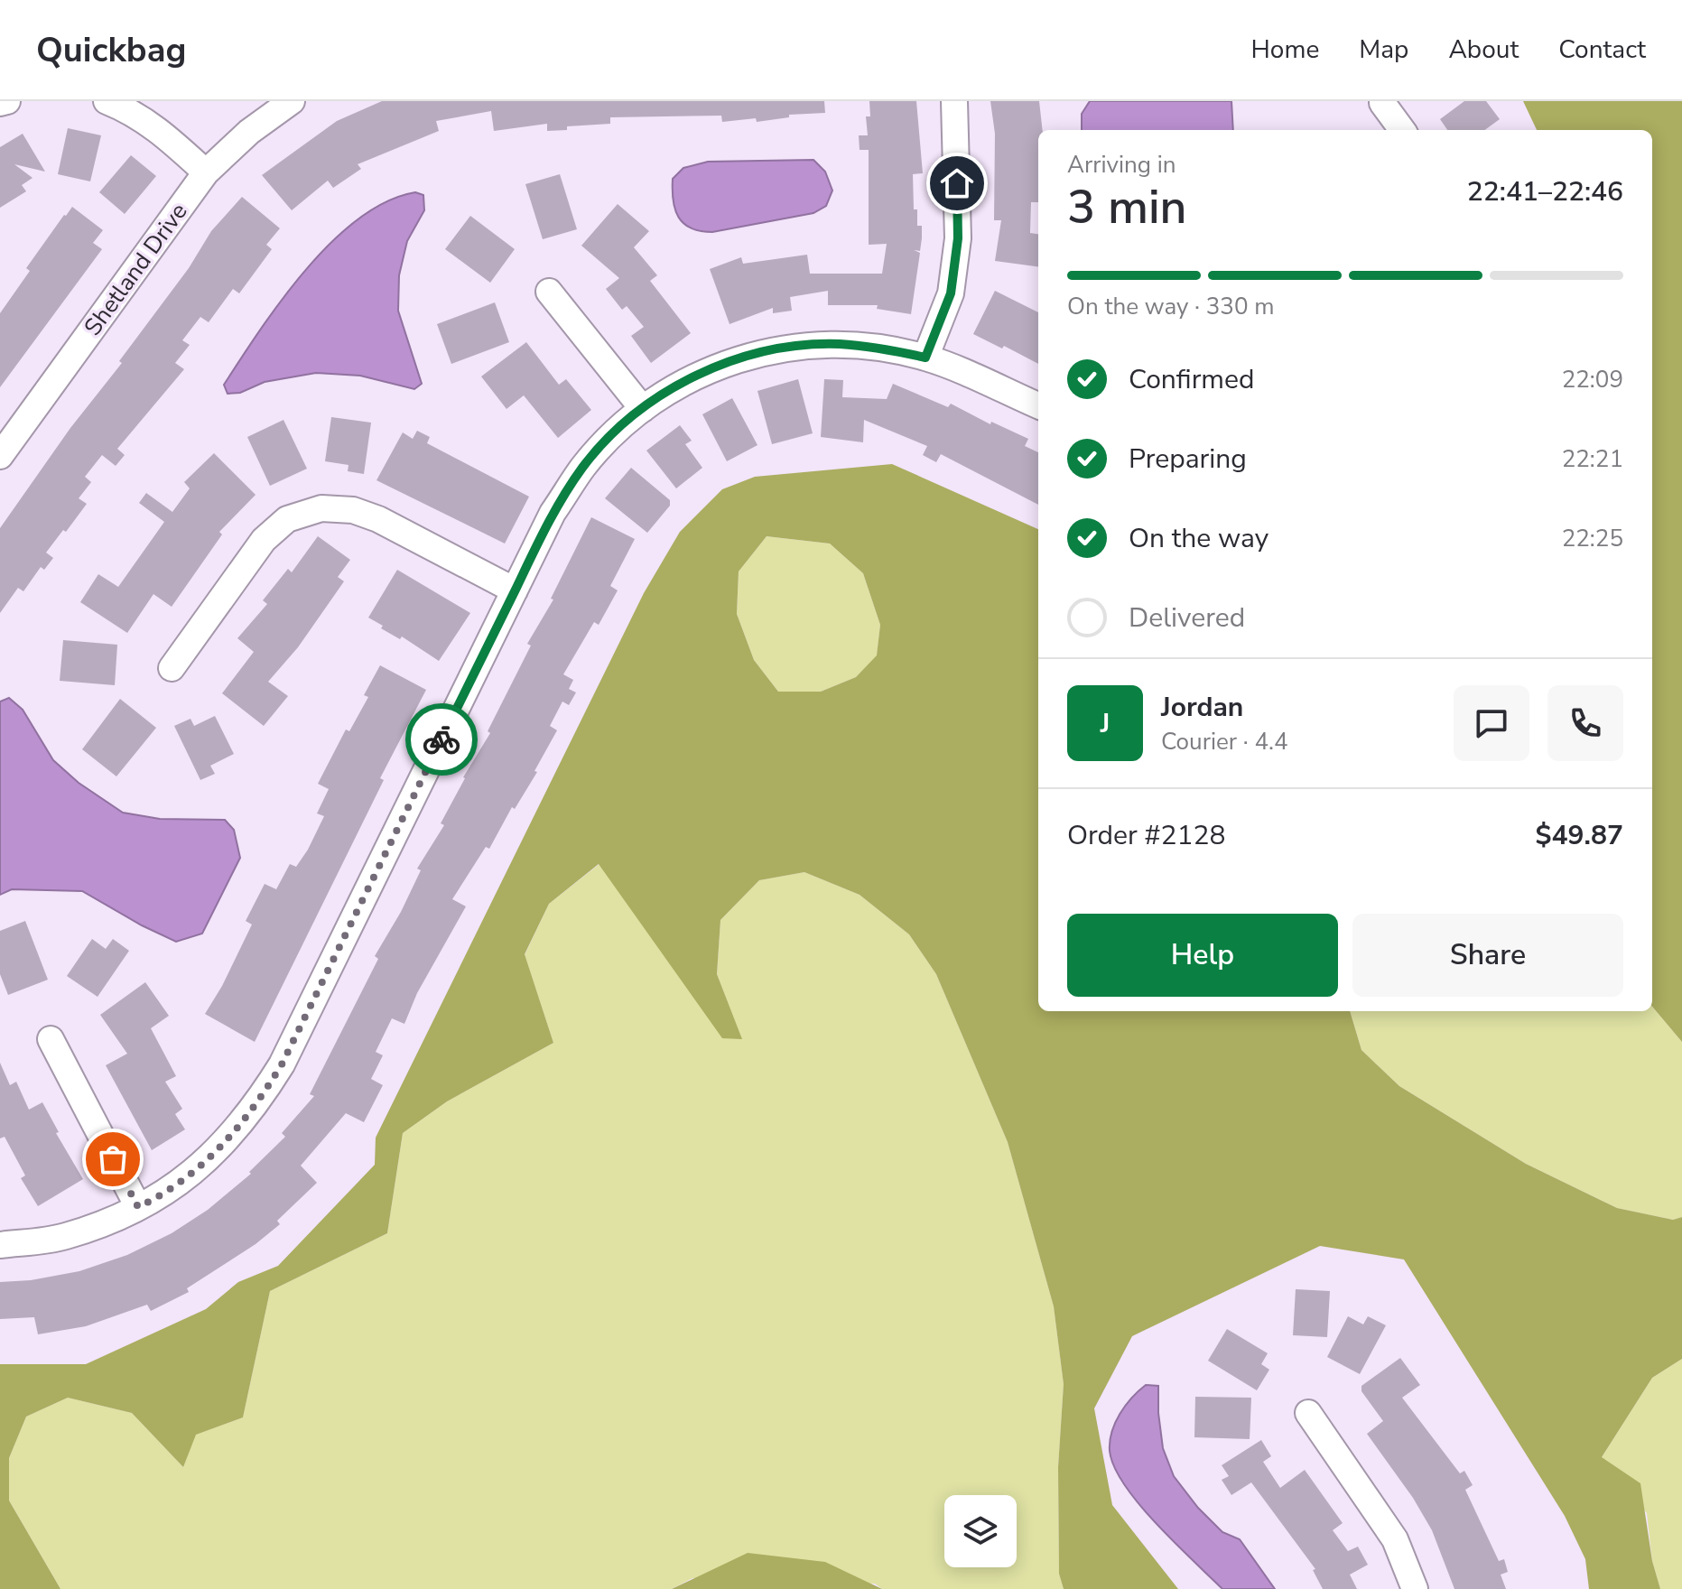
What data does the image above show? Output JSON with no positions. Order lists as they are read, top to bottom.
{
  "streets": {
    "street": ["Shetland Drive"]
  },
  "page": {
    "header": "Quickbag",
    "nav": [
      "Home",
      "Map",
      "About",
      "Contact"
    ],
    "heading": ["3 min", "Arriving in", "22:41–22:46"],
    "panel": [
      "Jordan",
      "Courier · 4.4",
      "Order #2128",
      "$49.87"
    ],
    "bar": "On the way · 330 m",
    "list": [
      ["Confirmed", "22:09"],
      ["Preparing", "22:21"],
      ["On the way", "22:25"],
      "Delivered"
    ],
    "round": "J",
    "buttons": ["Help", "Share"]
  }
}
